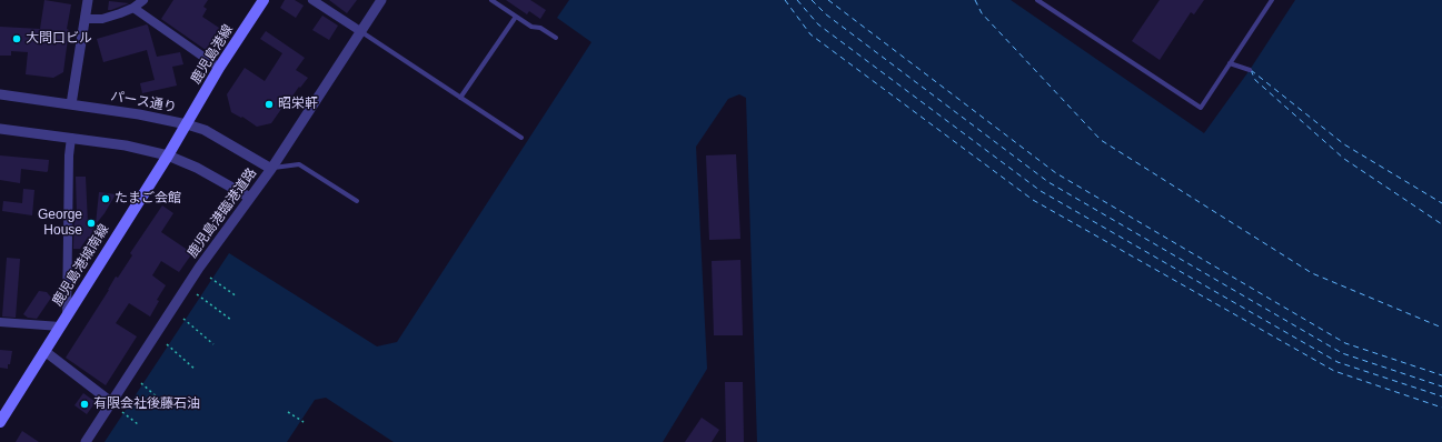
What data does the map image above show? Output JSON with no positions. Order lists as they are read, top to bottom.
{
  "streets": {
    "main road": ["鹿児島港線", "鹿児島港城南線"],
    "street": ["パース通り", "鹿児島港臨港道路"]
  },
  "crossings": [
    ["鹿児島港線", "パース通り"],
    ["鹿児島港線", "鹿児島港城南線"],
    ["パース通り", "鹿児島港臨港道路"],
    ["パース通り", "鹿児島港城南線"]
  ],
  "places": [
    "大問口ビル",
    "昭栄軒",
    "たまご会館",
    "George House",
    "有限会社後藤石油"
  ]
}
